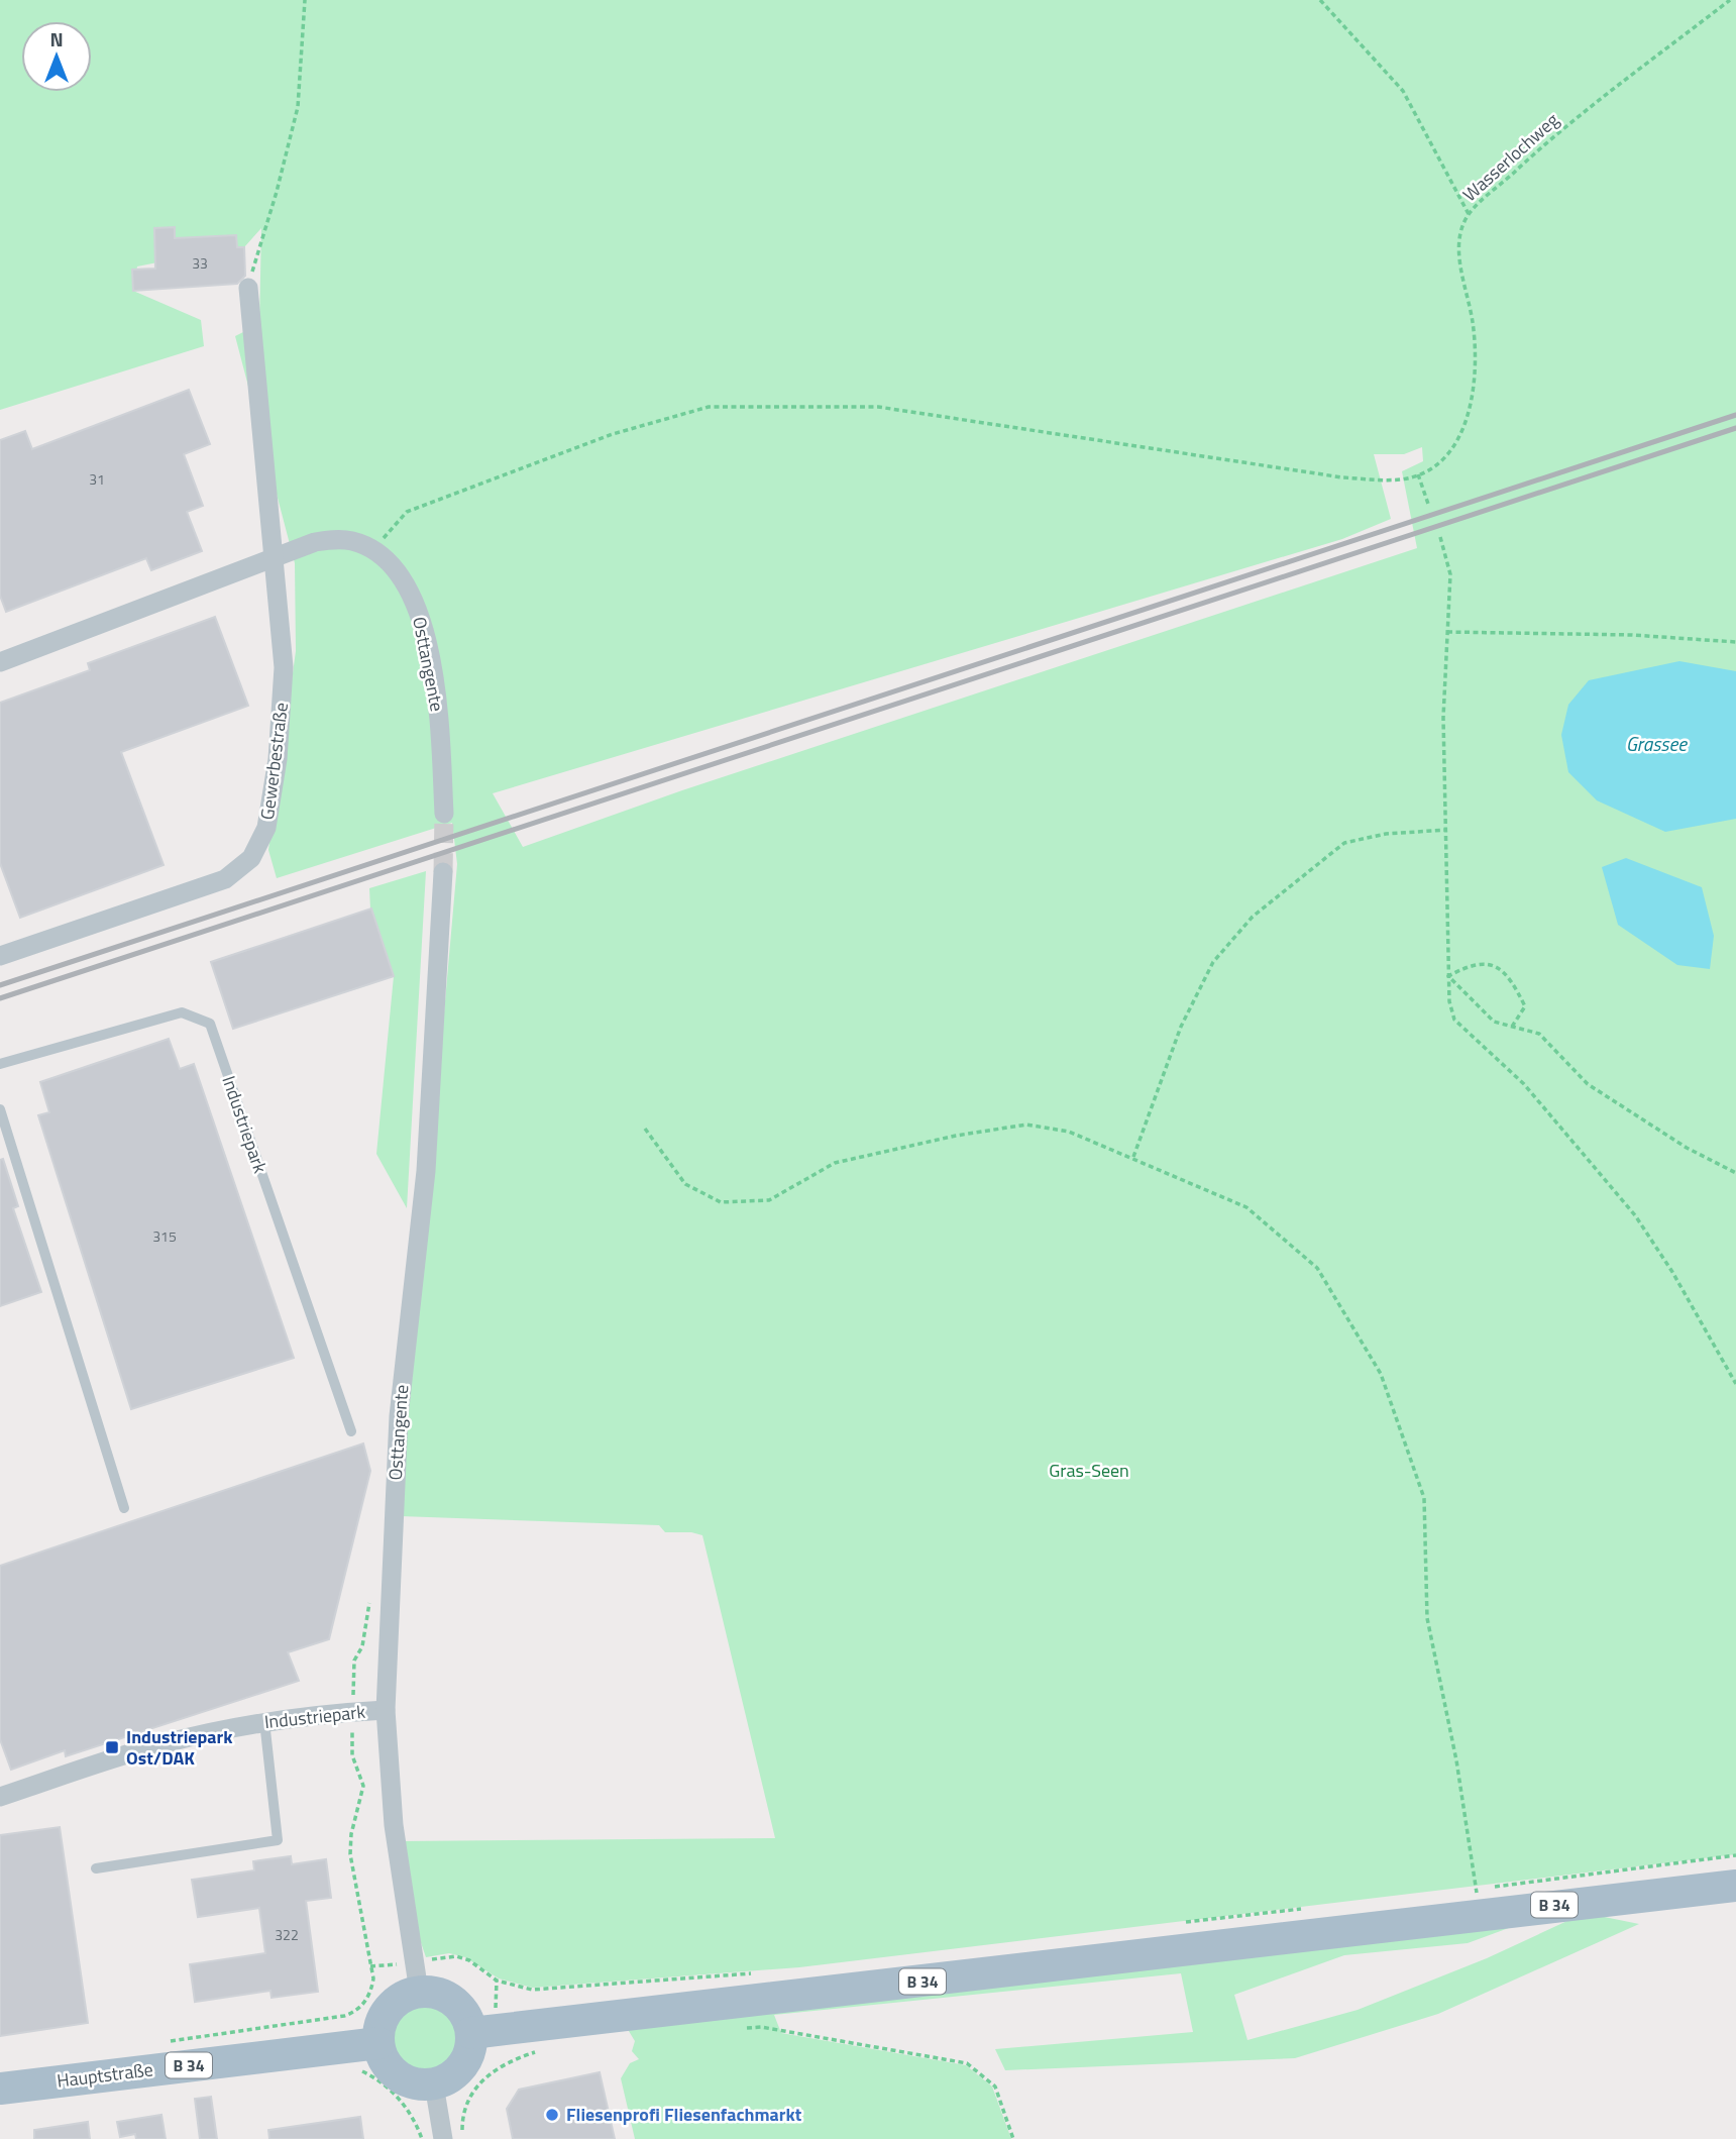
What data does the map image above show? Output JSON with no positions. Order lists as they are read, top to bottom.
{
  "streets": {
    "main road": ["B 34", "Hauptstraße"],
    "street": ["Osttangente", "Gewerbestraße", "Industriepark"],
    "path": ["Wasserlochweg"]
  },
  "crossings": [
    ["Osttangente", "Gewerbestraße"],
    ["Osttangente", "Industriepark"],
    ["Osttangente", "B 34"],
    ["Osttangente", "Hauptstraße"],
    ["B 34", "Hauptstraße"]
  ],
  "water": ["Grassee"],
  "parks": ["Gras-Seen"],
  "places": {
    "transit": ["Industriepark Ost/DAK"],
    "other": ["Fliesenprofi Fliesenfachmarkt"]
  },
  "house_numbers": [
    "33",
    "31",
    "315",
    "322"
  ],
  "north": "top"
}
